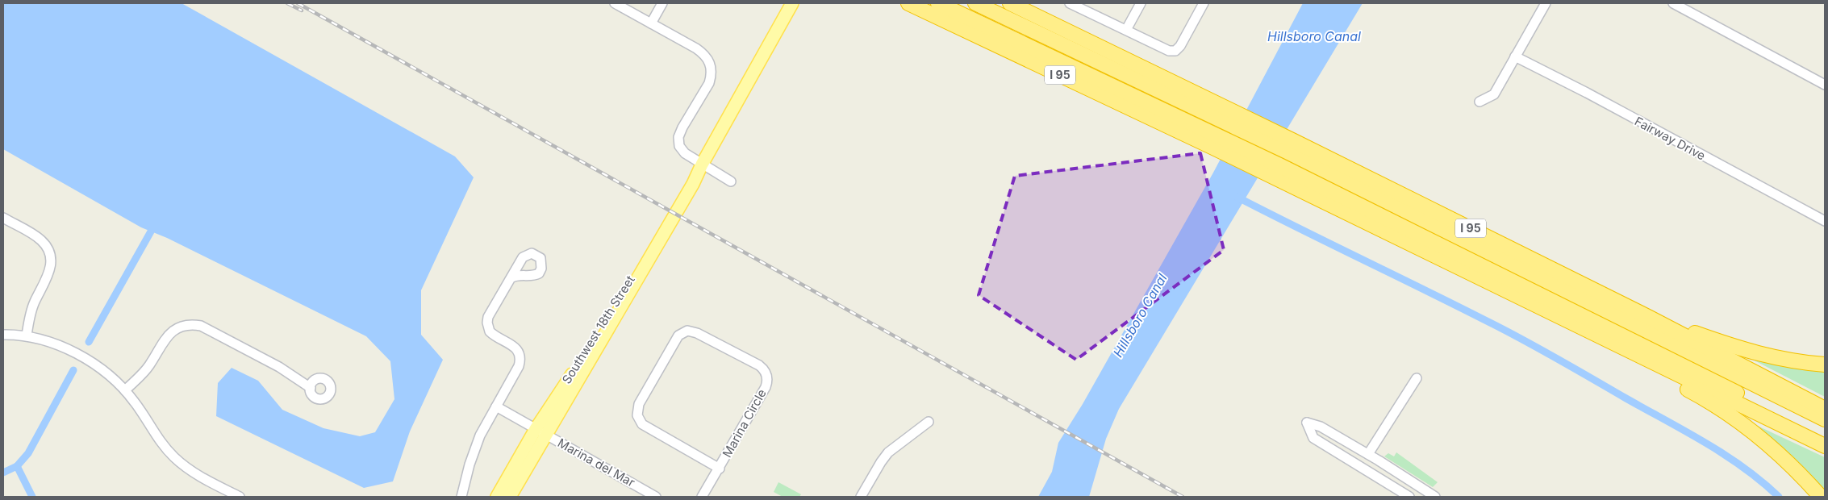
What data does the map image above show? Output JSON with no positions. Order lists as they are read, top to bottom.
{
  "streets": {
    "highway": ["I 95"],
    "main road": ["Southwest 18th Street"],
    "street": ["Fairway Drive", "Marina Circle", "Marina del Mar"]
  },
  "crossings": [
    ["Southwest 18th Street", "Marina del Mar"]
  ],
  "water": ["Hillsboro Canal"]
}
